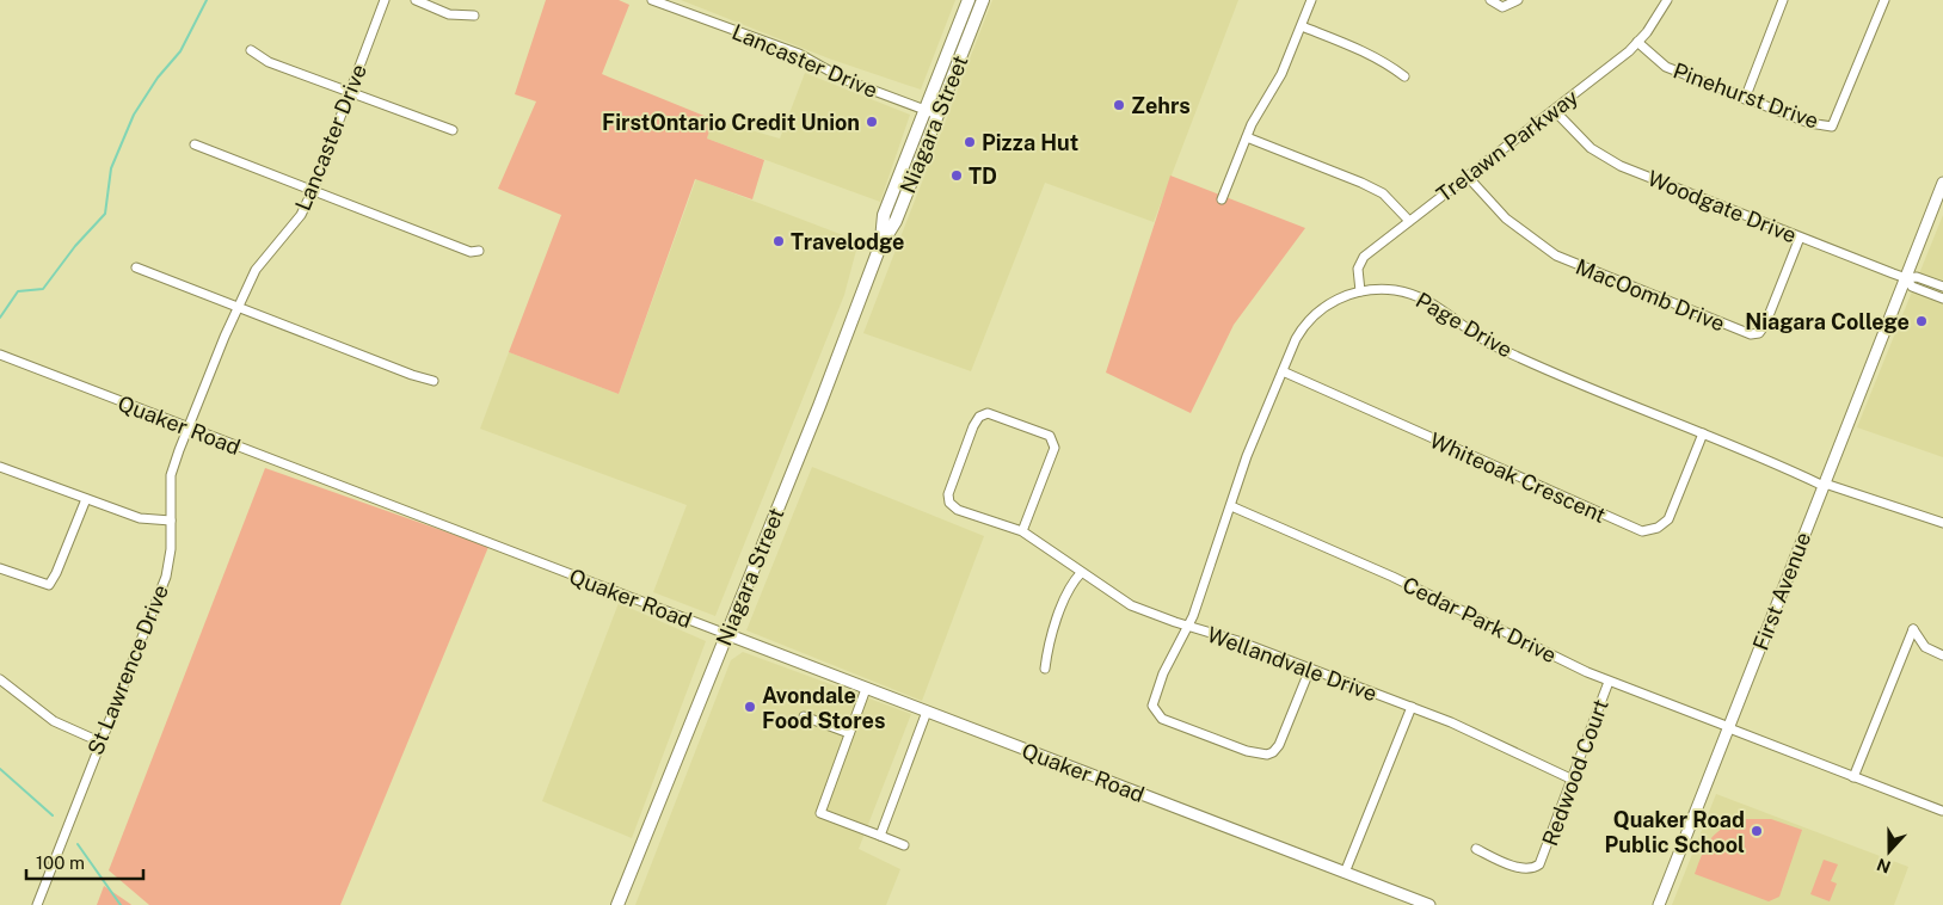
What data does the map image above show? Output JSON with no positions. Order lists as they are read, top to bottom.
{
  "streets": {
    "main road": ["Niagara Street"],
    "street": [
      "Lancaster Drive",
      "Pinehurst Drive",
      "Trelawn Parkway",
      "Woodgate Drive",
      "MacOomb Drive",
      "Page Drive",
      "Quaker Road",
      "Whiteoak Crescent",
      "First Avenue",
      "Cedar Park Drive",
      "Wellandvale Drive",
      "St Lawrence Drive",
      "Redwood Court"
    ]
  },
  "crossings": [
    ["Lancaster Drive", "Niagara Street"],
    ["Lancaster Drive", "Quaker Road"],
    ["Lancaster Drive", "St Lawrence Drive"],
    ["Pinehurst Drive", "Trelawn Parkway"],
    ["Niagara Street", "Quaker Road"],
    ["Trelawn Parkway", "Woodgate Drive"],
    ["Trelawn Parkway", "MacOomb Drive"],
    ["Trelawn Parkway", "Page Drive"],
    ["Woodgate Drive", "MacOomb Drive"],
    ["Woodgate Drive", "First Avenue"],
    ["Page Drive", "Whiteoak Crescent"],
    ["Page Drive", "First Avenue"],
    ["Page Drive", "Cedar Park Drive"],
    ["Page Drive", "Wellandvale Drive"],
    ["Quaker Road", "St Lawrence Drive"],
    ["First Avenue", "Cedar Park Drive"],
    ["Cedar Park Drive", "Redwood Court"],
    ["Wellandvale Drive", "Redwood Court"]
  ],
  "places": [
    "Zehrs",
    "FirstOntario Credit Union",
    "Pizza Hut",
    "TD",
    "Travelodge",
    "Niagara College",
    "Avondale Food Stores",
    "Quaker Road Public School"
  ],
  "scale_bar": "100 m",
  "north": "bottom"
}
